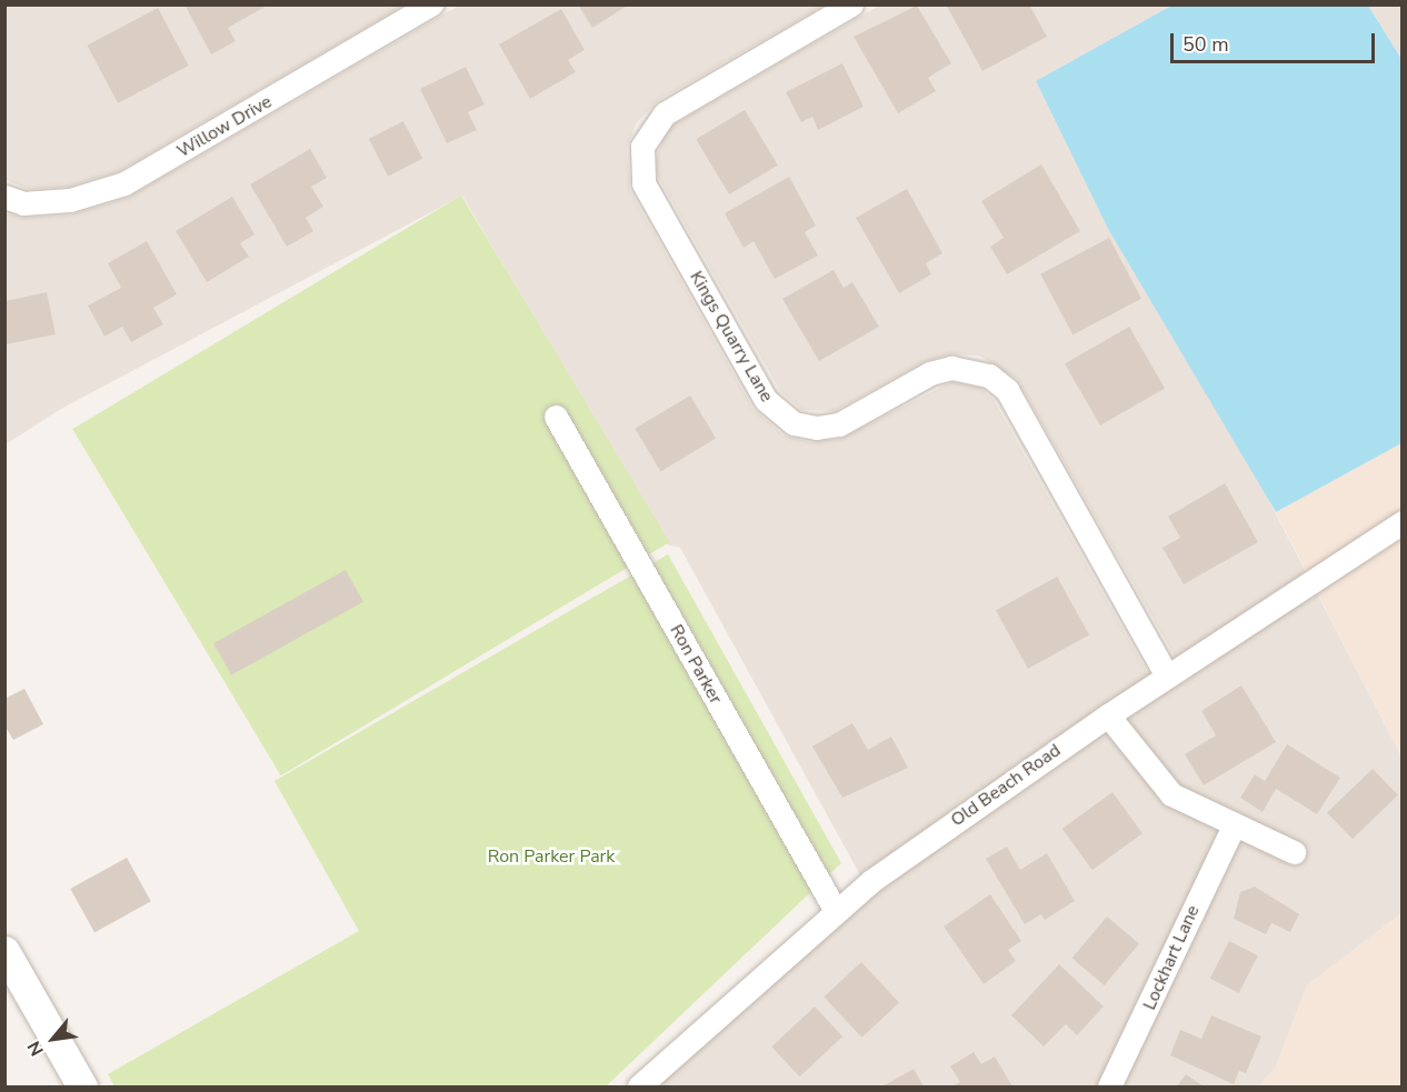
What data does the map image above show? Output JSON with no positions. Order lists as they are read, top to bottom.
{
  "streets": {
    "street": [
      "Willow Drive",
      "Kings Quarry Lane",
      "Ron Parker",
      "Old Beach Road",
      "Lockhart Lane"
    ]
  },
  "crossings": [
    ["Kings Quarry Lane", "Old Beach Road"],
    ["Ron Parker", "Old Beach Road"]
  ],
  "parks": ["Ron Parker Park"],
  "scale_bar": "50 m",
  "north": "bottom left"
}
